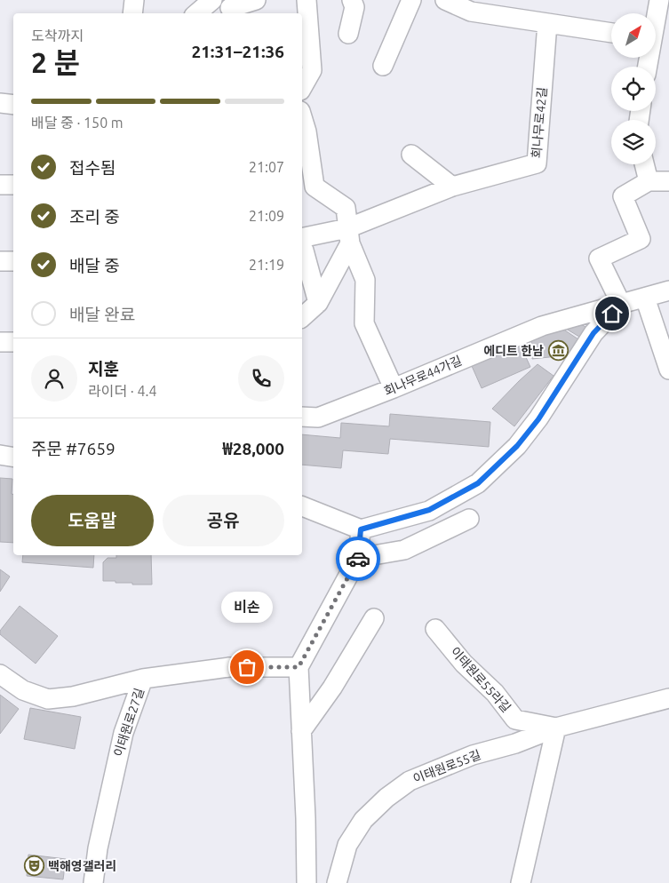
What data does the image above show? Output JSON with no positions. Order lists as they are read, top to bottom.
{
  "streets": {
    "street": [
      "회나무로42길",
      "회나무로44가길",
      "이태원로55라길",
      "이태원로27길",
      "이태원로55길"
    ]
  },
  "crossings": [
    ["이태원로55라길", "이태원로55길"]
  ],
  "places": {
    "museum": ["에디트 한남"],
    "other": ["비손"],
    "theatre": ["백해영갤러리"]
  },
  "north": "top right",
  "page": {
    "heading": ["2 분", "도착까지", "21:31–21:36"],
    "panel": [
      "지훈",
      "라이더 · 4.4",
      "주문 #7659",
      "₩28,000"
    ],
    "bar": "배달 중 · 150 m",
    "list": [
      ["접수됨", "21:07"],
      ["조리 중", "21:09"],
      ["배달 중", "21:19"],
      "배달 완료"
    ],
    "buttons": ["도움말", "공유"],
    "bubble": "비손"
  }
}
